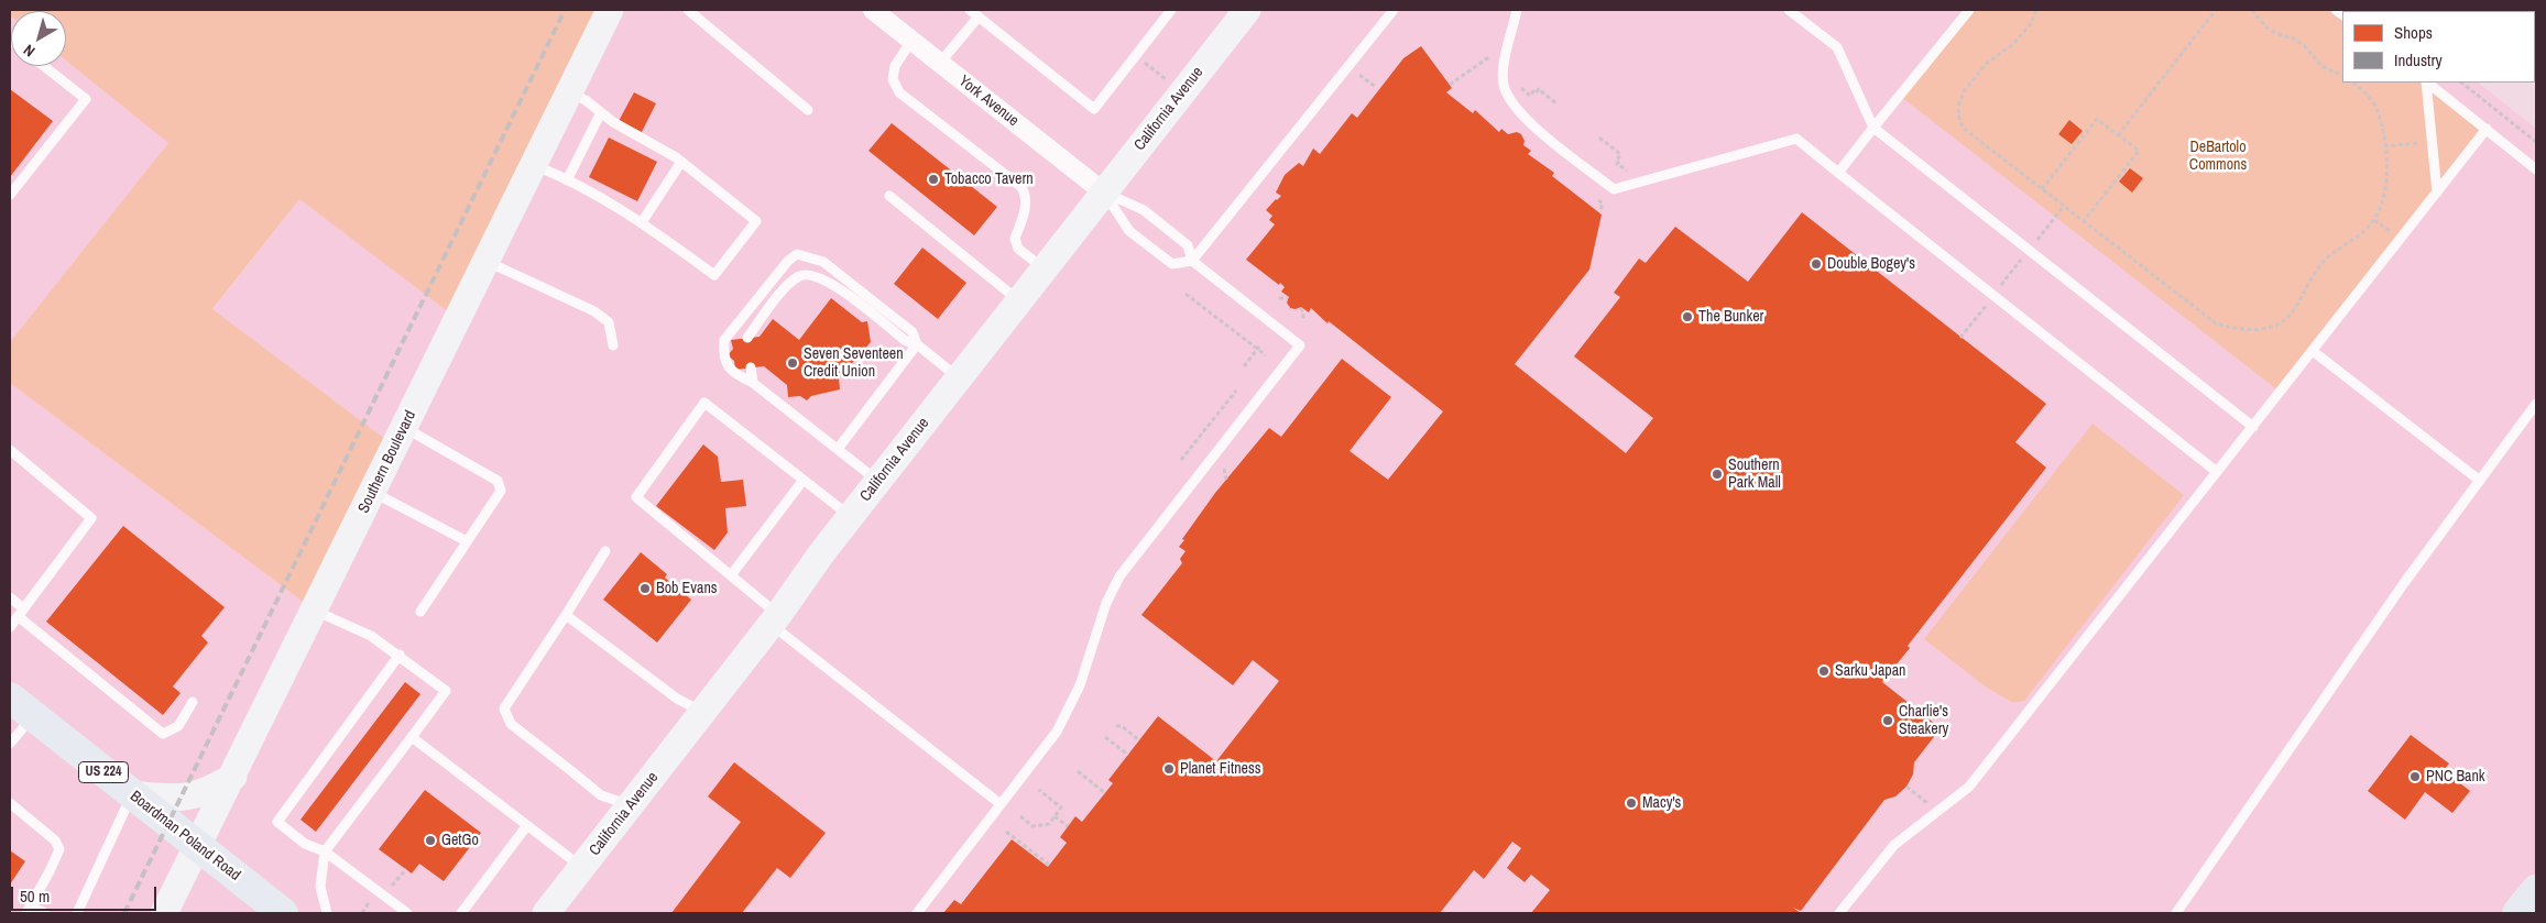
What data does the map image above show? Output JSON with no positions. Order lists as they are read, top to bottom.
{
  "streets": {
    "main road": ["US 224", "Boardman Poland Road"],
    "street": ["York Avenue", "California Avenue", "Southern Boulevard"]
  },
  "crossings": [
    ["York Avenue", "California Avenue"],
    ["Southern Boulevard", "Boardman Poland Road"]
  ],
  "parks": ["DeBartolo Commons"],
  "places": [
    "Tobacco Tavern",
    "Double Bogey's",
    "The Bunker",
    "Seven Seventeen Credit Union",
    "Southern Park Mall",
    "Bob Evans",
    "Sarku Japan",
    "Charlie's Steakery",
    "Planet Fitness",
    "PNC Bank",
    "Macy's",
    "GetGo"
  ],
  "legend": ["Shops", "Industry"],
  "scale_bar": "50 m",
  "north": "bottom left"
}
